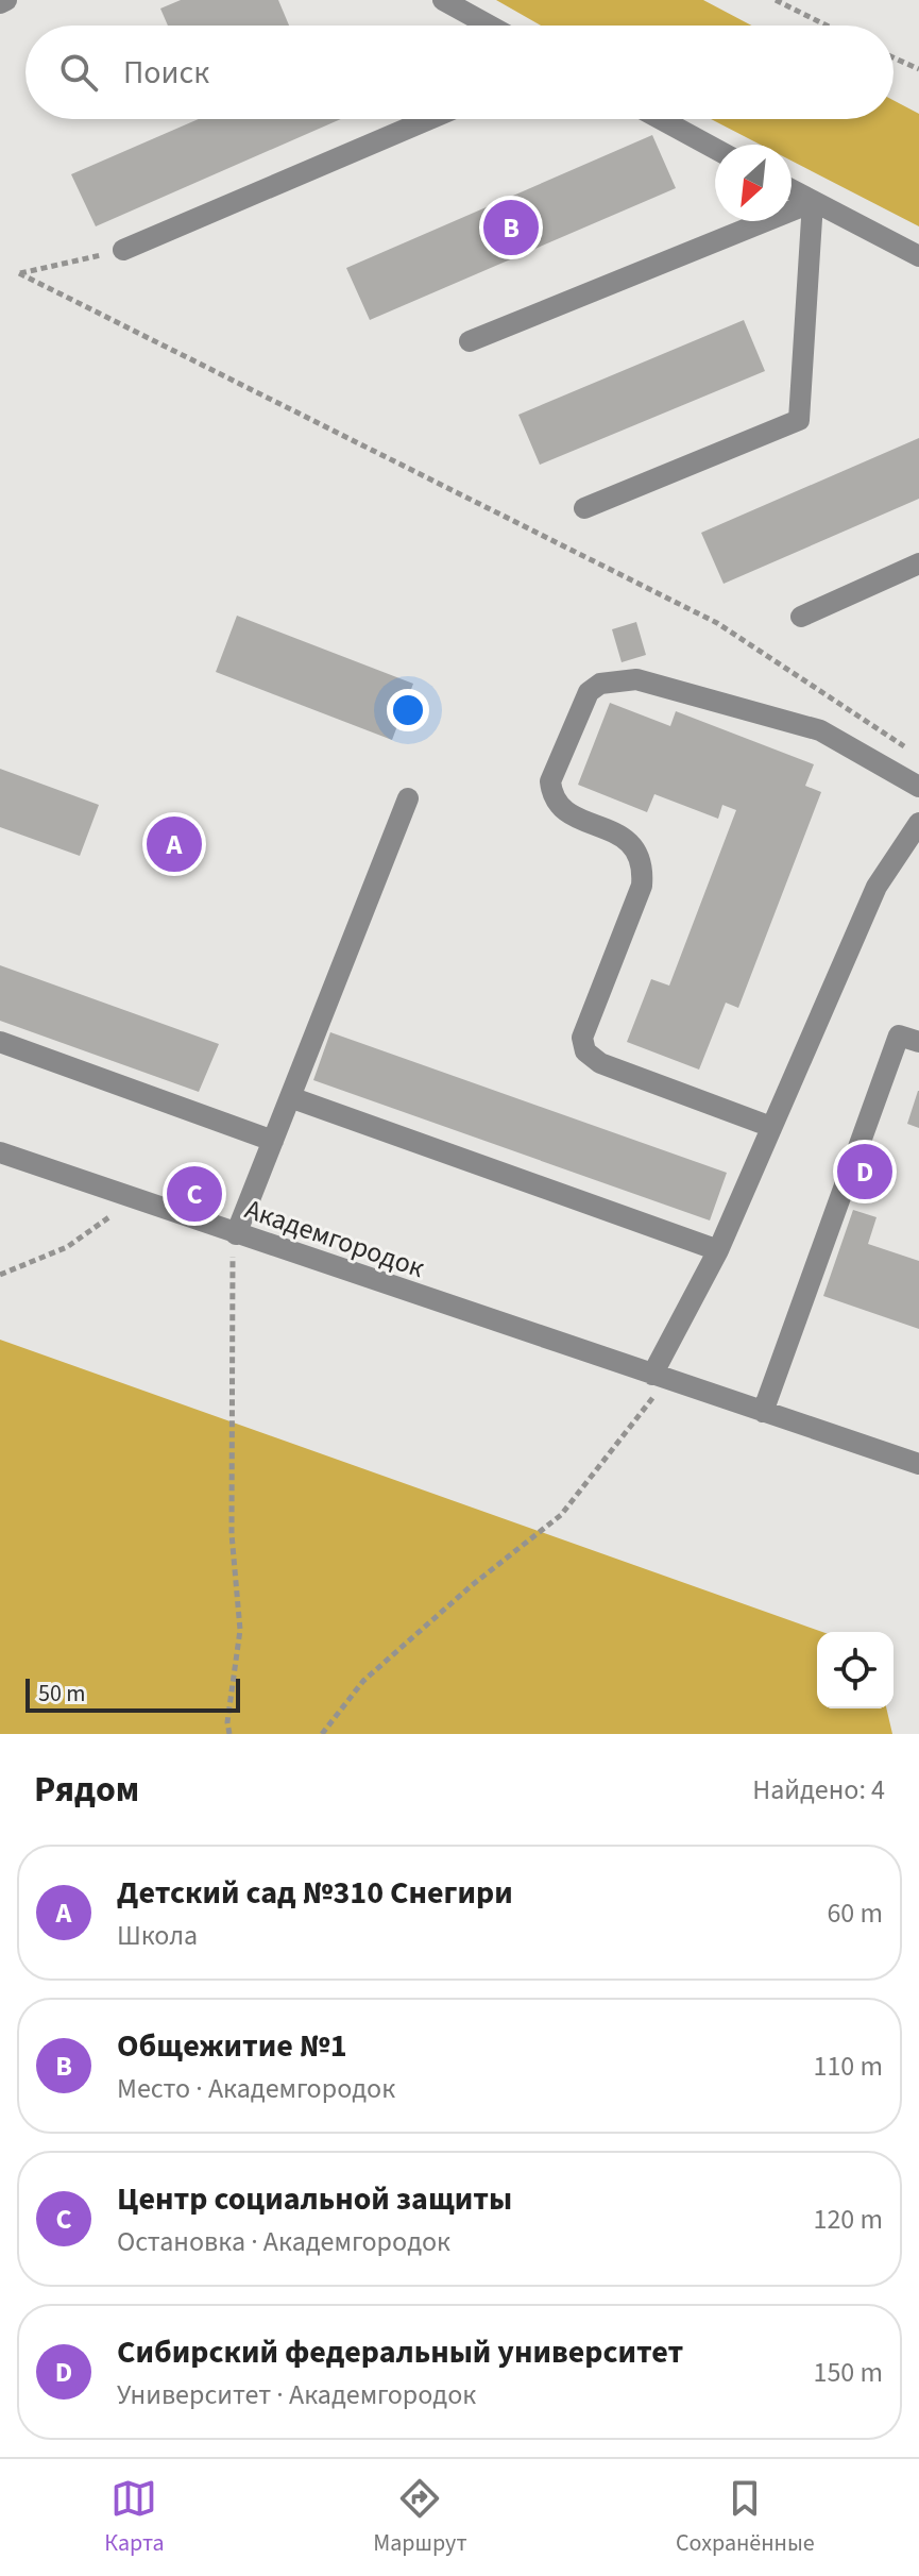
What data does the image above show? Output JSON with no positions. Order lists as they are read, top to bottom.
{
  "streets": {
    "street": ["Академгородок"]
  },
  "scale_bar": "50 m",
  "north": "bottom left",
  "page": {
    "search": "Поиск",
    "pins": [
      "B",
      "A",
      "D",
      "C"
    ],
    "scale": "50 m",
    "heading": ["Рядом", "Найдено: 4"],
    "list": [
      {
        "mark": "A",
        "name": "Детский сад №310 Снегири",
        "note": "Школа",
        "value": "60 m"
      },
      {
        "mark": "B",
        "name": "Общежитие №1",
        "note": "Место · Академгородок",
        "value": "110 m"
      },
      {
        "mark": "C",
        "name": "Центр социальной защиты",
        "note": "Остановка · Академгородок",
        "value": "120 m"
      },
      {
        "mark": "D",
        "name": "Сибирский федеральный университет",
        "note": "Университет · Академгородок",
        "value": "150 m"
      }
    ],
    "nav": ["Карта", "Маршрут", "Сохранённые"]
  }
}
